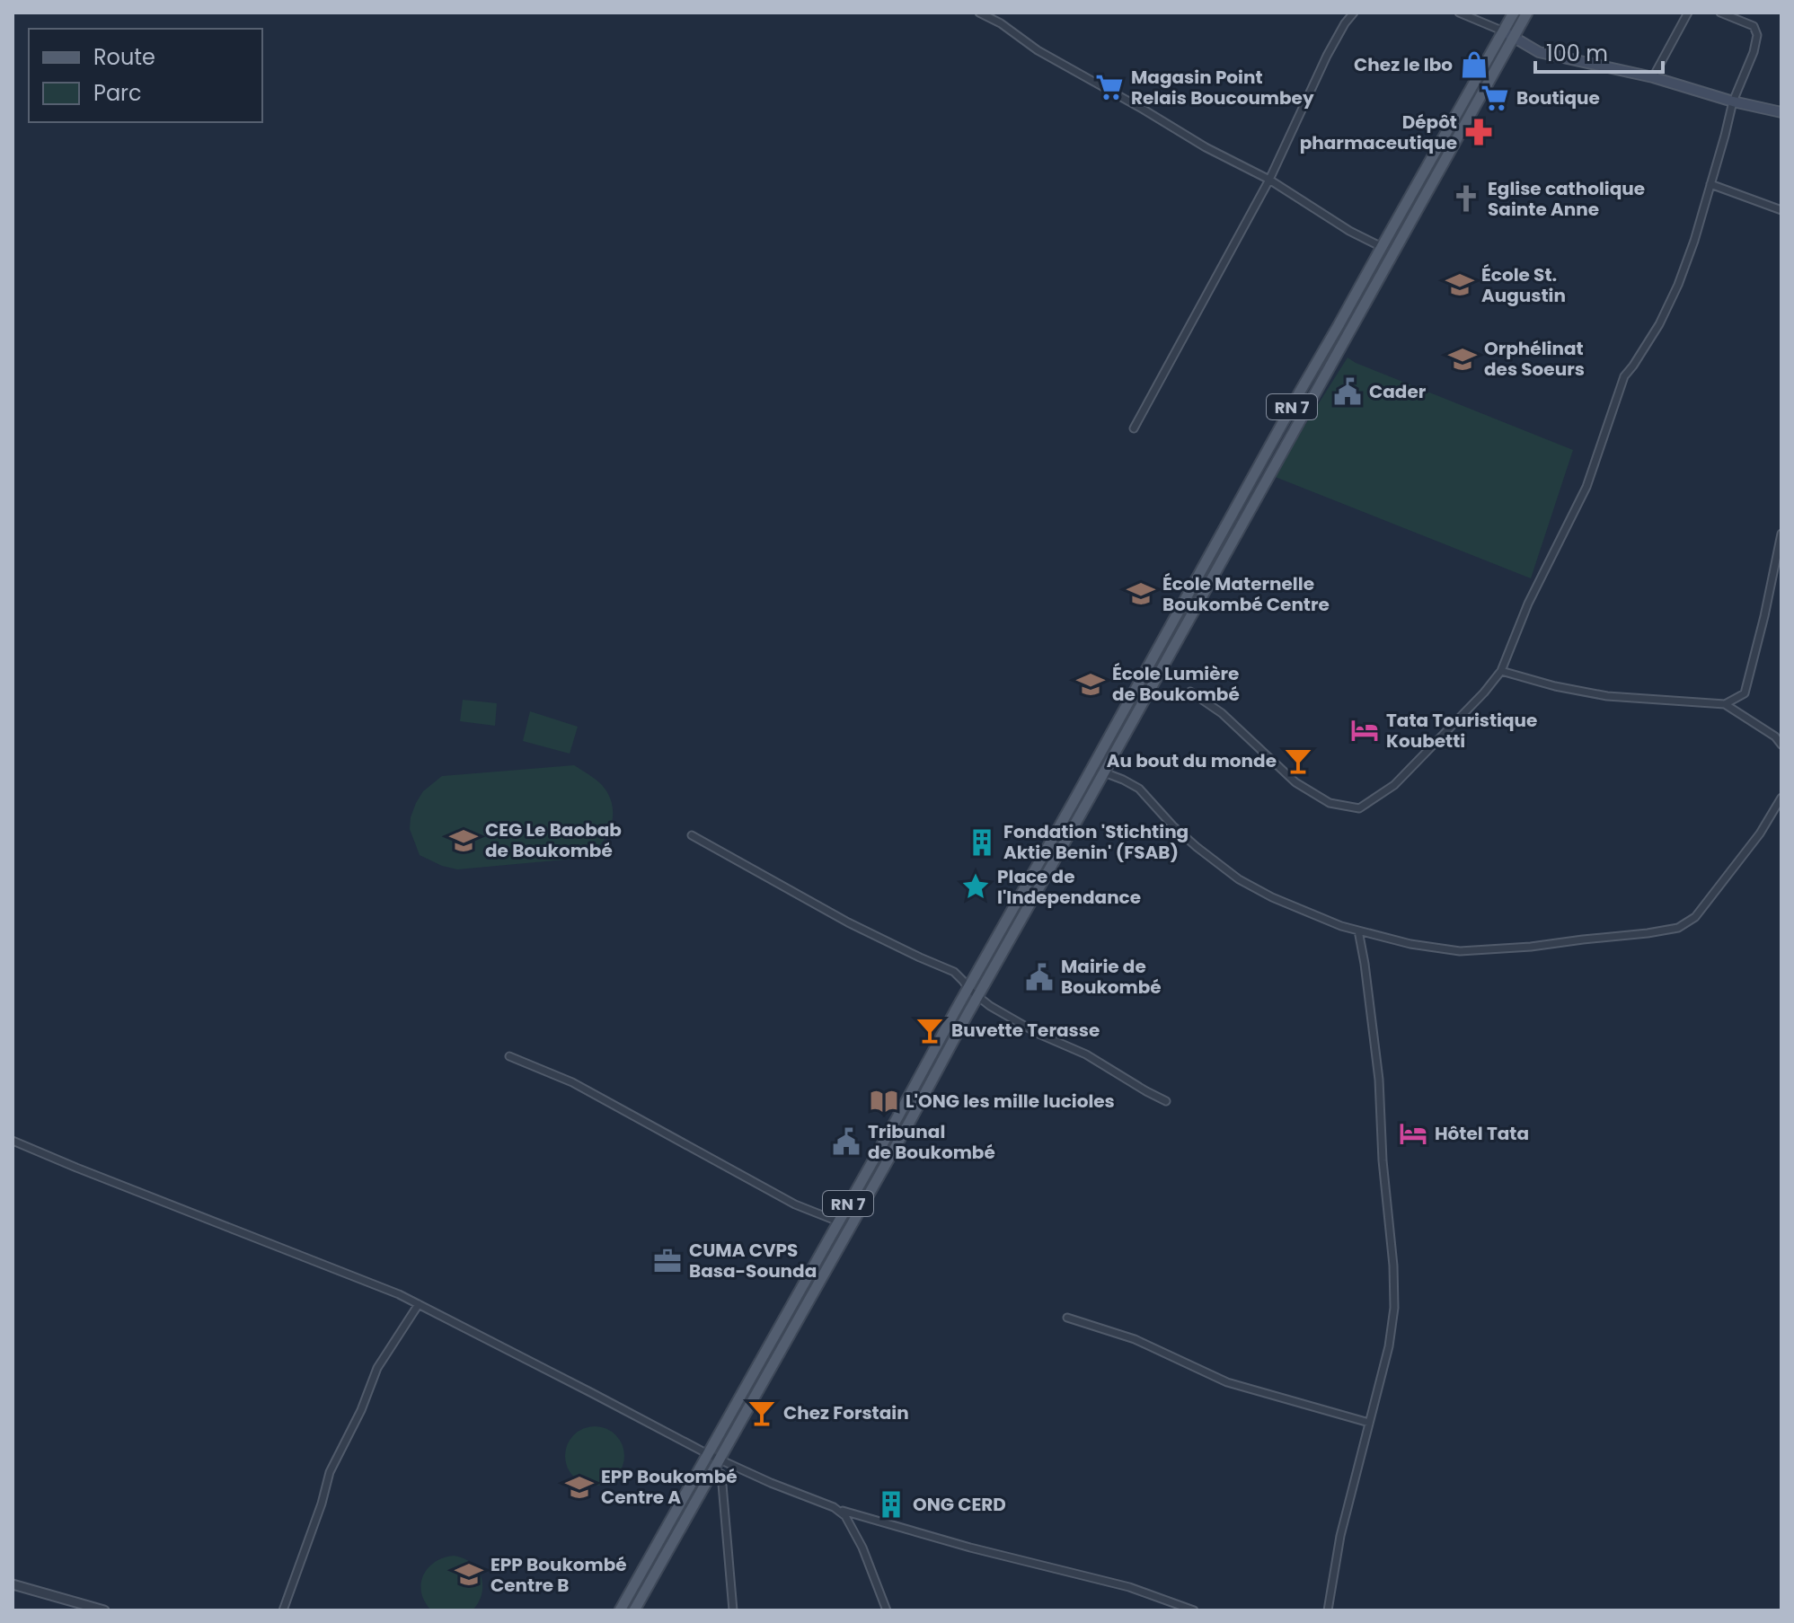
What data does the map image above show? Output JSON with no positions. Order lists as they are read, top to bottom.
{
  "streets": {
    "main road": ["RN 7"]
  },
  "places": {
    "shop": ["Chez le Ibo"],
    "supermarket": ["Magasin Point Relais Boucoumbey", "Boutique"],
    "pharmacy": ["Dépôt pharmaceutique"],
    "church": ["Eglise catholique Sainte Anne"],
    "school or university": [
      "École St. Augustin",
      "Orphélinat des Soeurs",
      "École Maternelle Boukombé Centre",
      "École Lumière de Boukombé",
      "CEG Le Baobab de Boukombé",
      "EPP Boukombé Centre A",
      "EPP Boukombé Centre B"
    ],
    "public building": ["Cader", "Mairie de Boukombé", "Tribunal de Boukombé"],
    "hotel": ["Tata Touristique Koubetti", "Hôtel Tata"],
    "bar": ["Au bout du monde", "Buvette Terasse", "Chez Forstain"],
    "building": ["Fondation 'Stichting Aktie Benin' (FSAB)", "ONG CERD"],
    "place": ["Place de l'Independance"],
    "library": ["L'ONG les mille lucioles"],
    "office": ["CUMA CVPS Basa-Sounda"]
  },
  "legend": ["Route", "Parc"],
  "scale_bar": "100 m"
}
